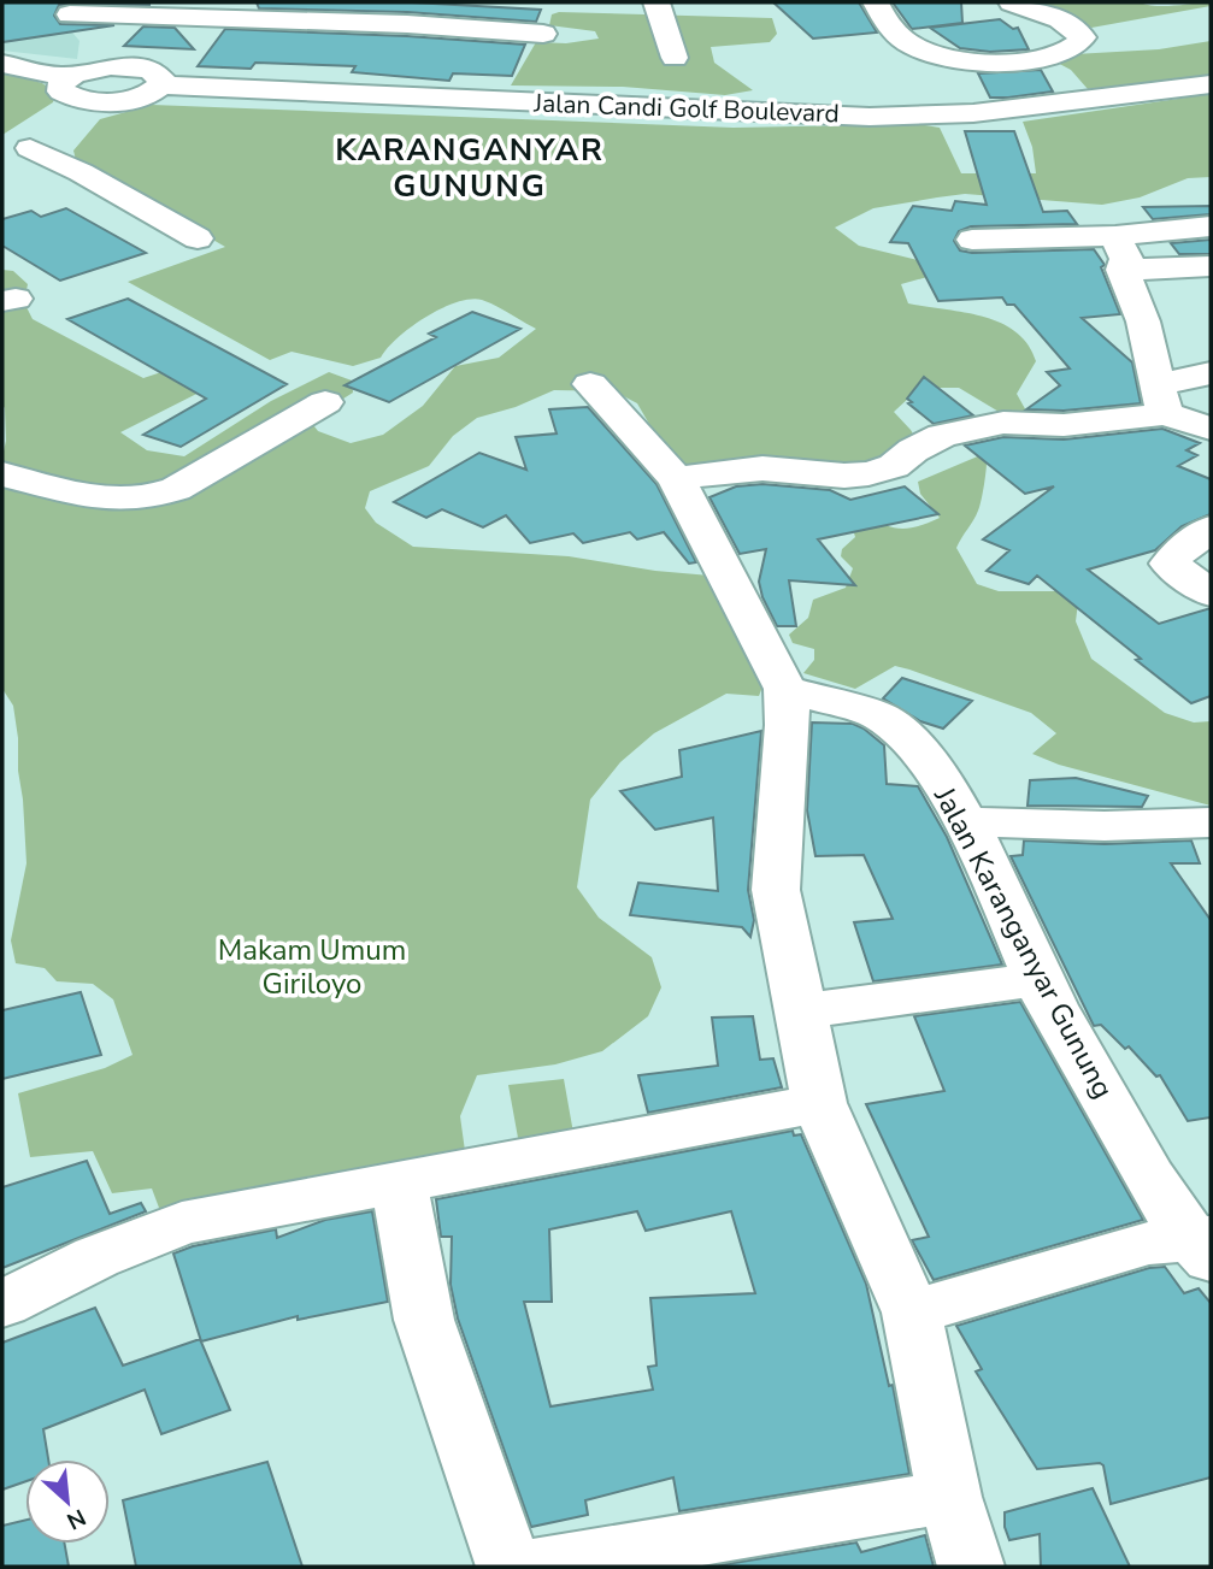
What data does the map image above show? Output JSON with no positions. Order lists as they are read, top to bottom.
{
  "streets": {
    "street": ["Jalan Candi Golf Boulevard", "Jalan Karanganyar Gunung"]
  },
  "districts": ["KARANGANYAR GUNUNG"],
  "parks": ["Makam Umum Giriloyo"],
  "north": "bottom right"
}
